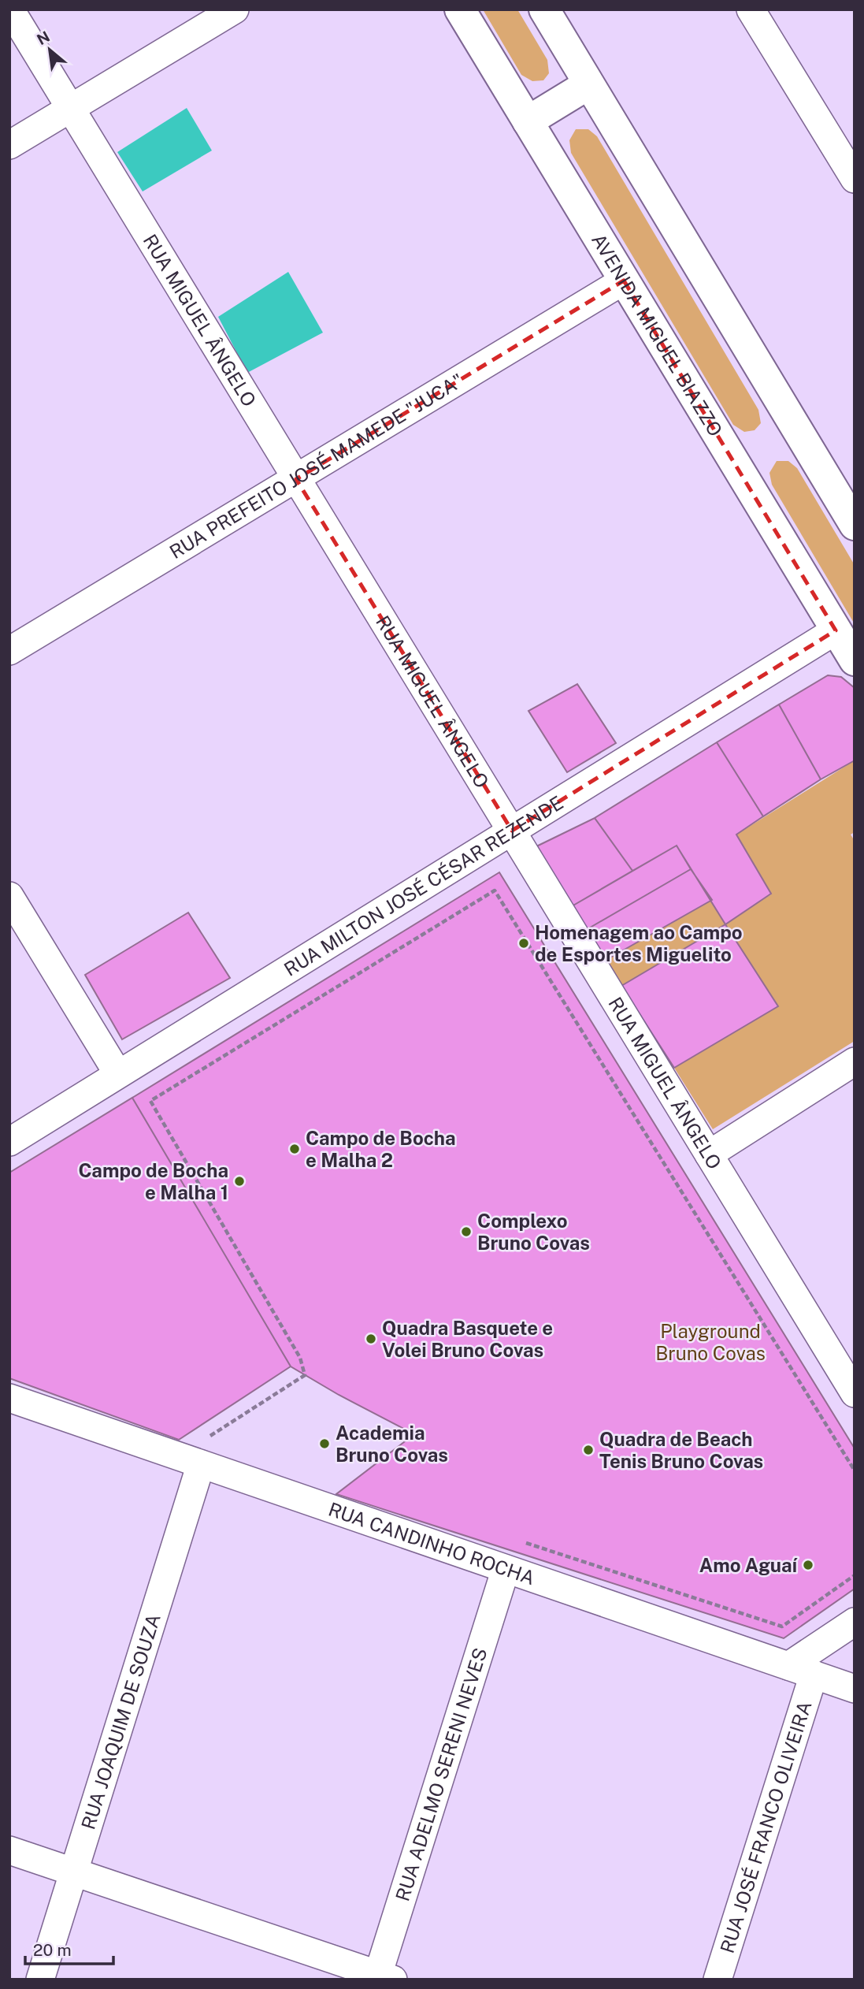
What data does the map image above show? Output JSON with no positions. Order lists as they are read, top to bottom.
{
  "streets": {
    "street": [
      "RUA MIGUEL ÂNGELO",
      "AVENIDA MIGUEL BIAZZO",
      "RUA PREFEITO JOSÉ MAMEDE \"JUCA\"",
      "RUA MILTON JOSÉ CÉSAR REZENDE",
      "RUA CANDINHO ROCHA",
      "RUA JOAQUIM DE SOUZA",
      "RUA ADELMO SERENI NEVES",
      "RUA JOSÉ FRANCO OLIVEIRA"
    ]
  },
  "crossings": [
    ["RUA MIGUEL ÂNGELO", "RUA PREFEITO JOSÉ MAMEDE \"JUCA\""],
    ["RUA MIGUEL ÂNGELO", "RUA MILTON JOSÉ CÉSAR REZENDE"],
    ["AVENIDA MIGUEL BIAZZO", "RUA PREFEITO JOSÉ MAMEDE \"JUCA\""],
    ["AVENIDA MIGUEL BIAZZO", "RUA MILTON JOSÉ CÉSAR REZENDE"],
    ["RUA CANDINHO ROCHA", "RUA JOAQUIM DE SOUZA"],
    ["RUA CANDINHO ROCHA", "RUA ADELMO SERENI NEVES"],
    ["RUA CANDINHO ROCHA", "RUA JOSÉ FRANCO OLIVEIRA"]
  ],
  "parks": ["Playground Bruno Covas"],
  "places": [
    "Homenagem ao Campo de Esportes Miguelito",
    "Campo de Bocha e Malha 2",
    "Campo de Bocha e Malha 1",
    "Complexo Bruno Covas",
    "Quadra Basquete e Volei Bruno Covas",
    "Academia Bruno Covas",
    "Quadra de Beach Tenis Bruno Covas",
    "Amo Aguaí"
  ],
  "scale_bar": "20 m",
  "north": "top left"
}
